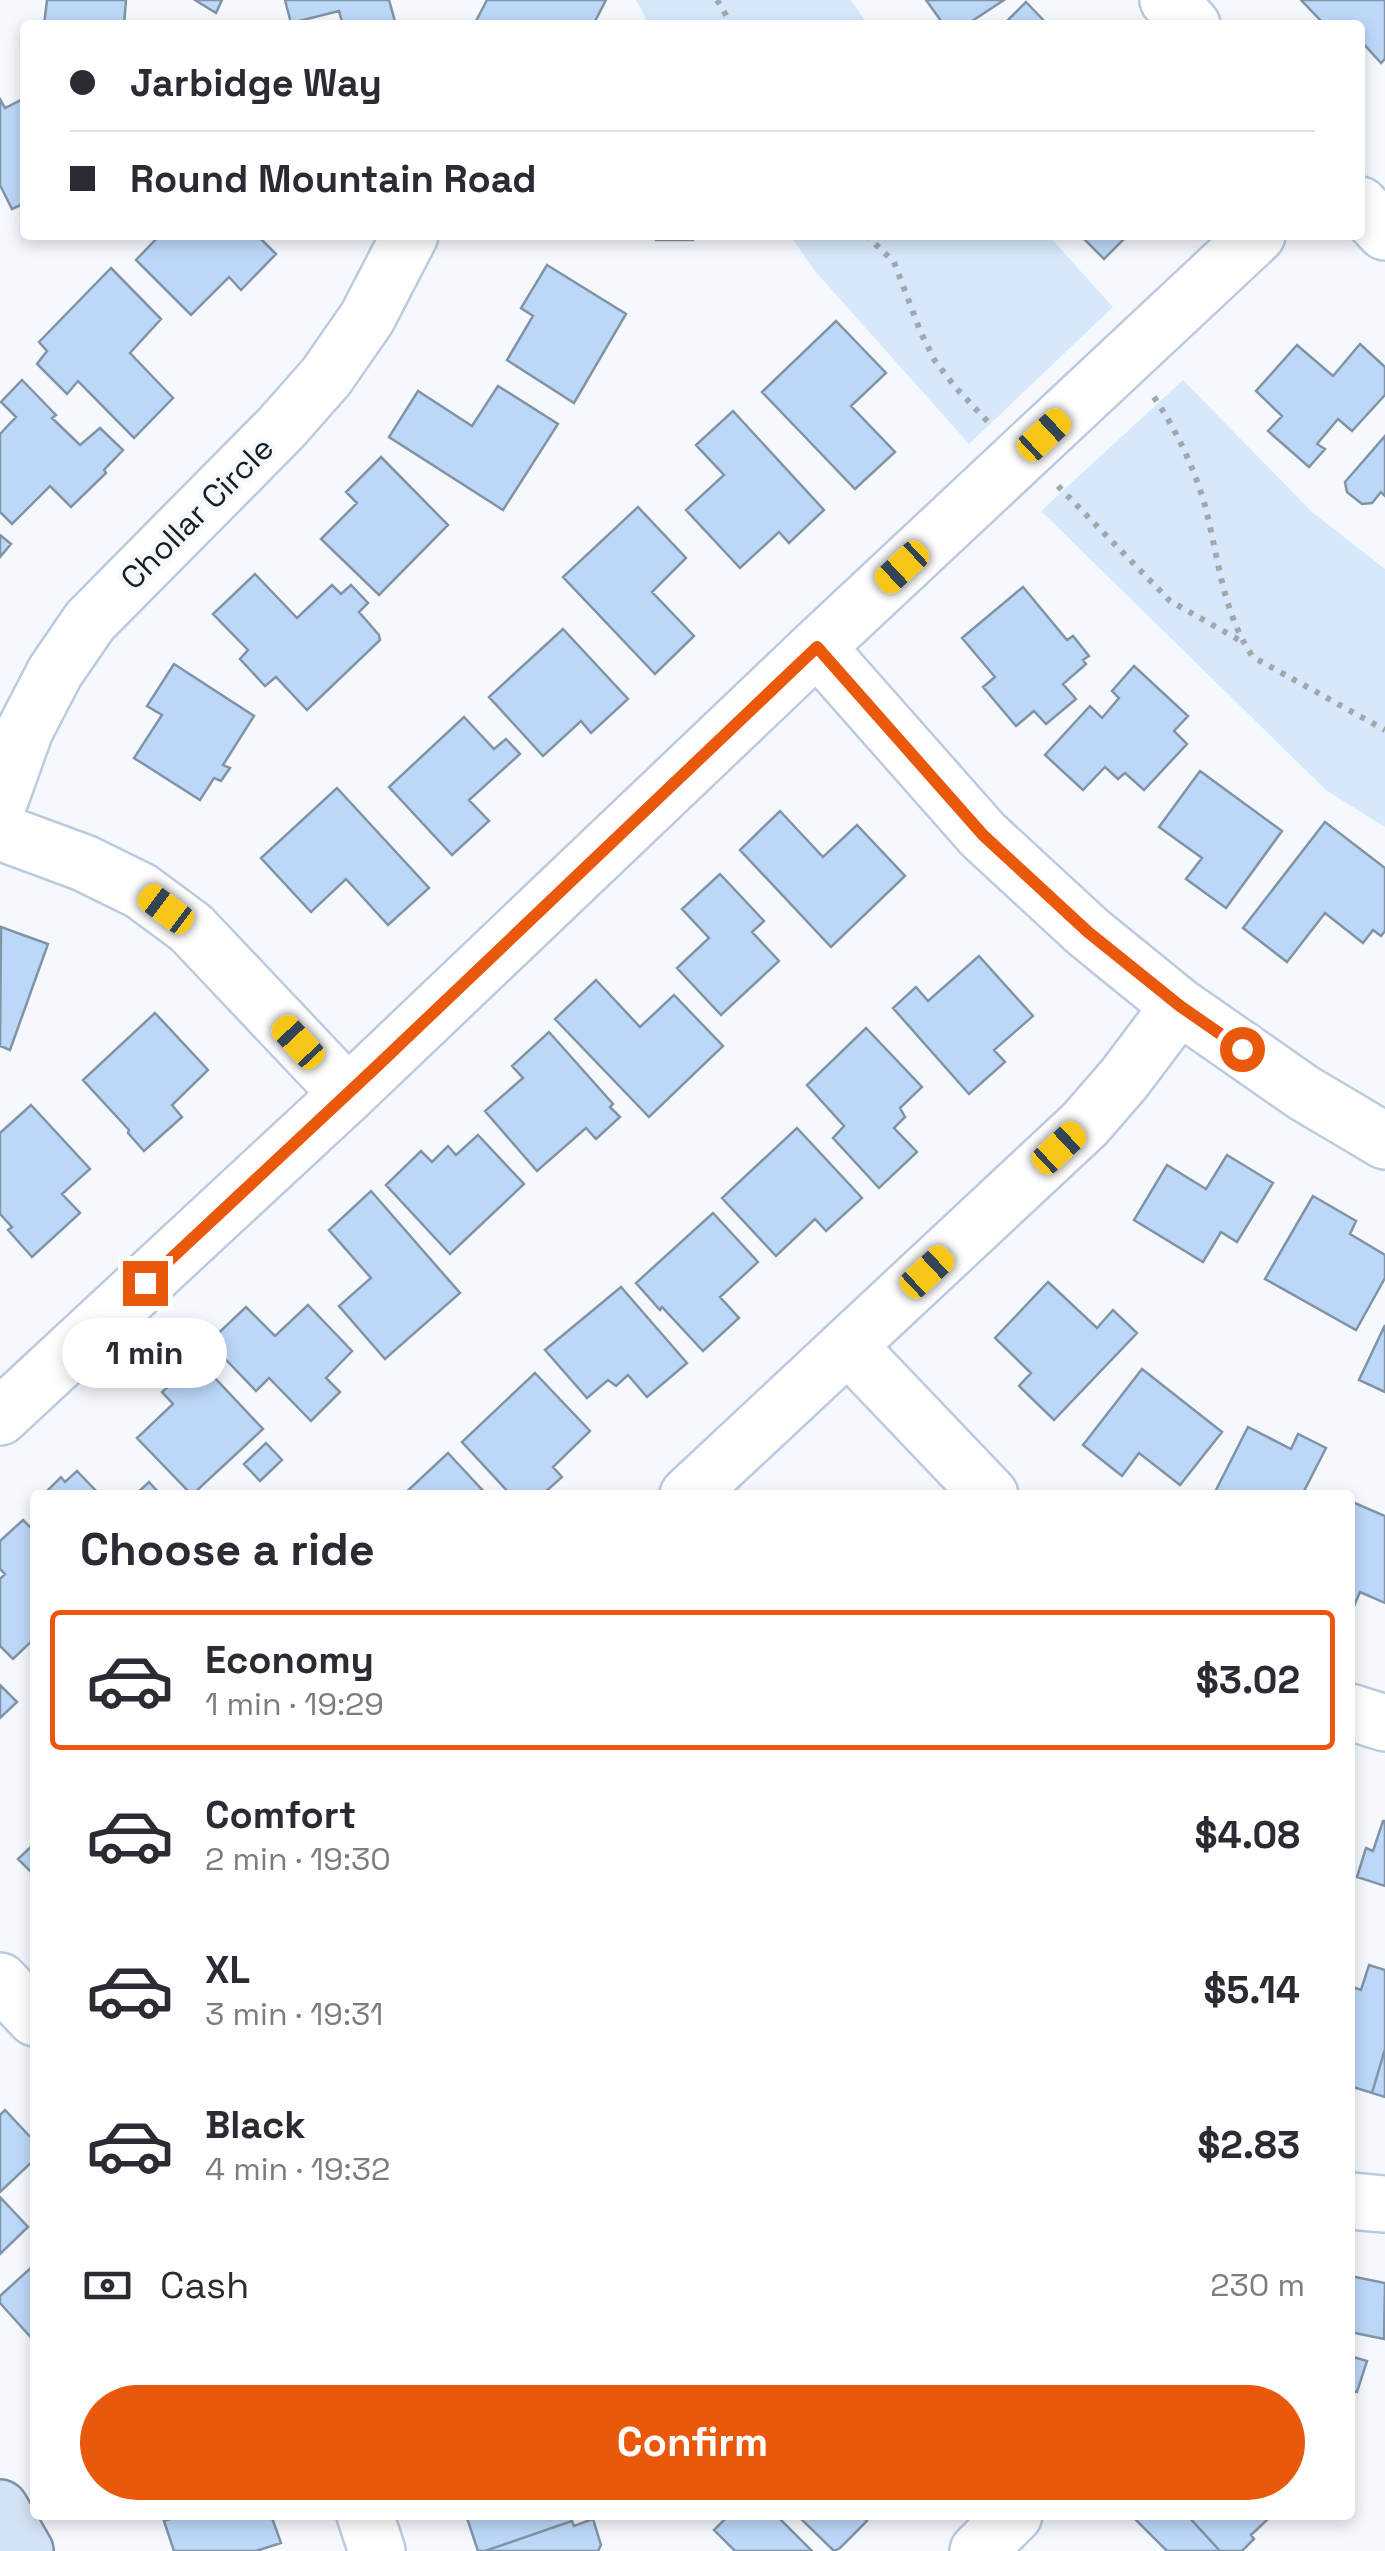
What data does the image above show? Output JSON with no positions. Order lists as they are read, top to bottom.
{
  "streets": {
    "street": ["Chollar Circle"]
  },
  "page": {
    "banner": ["Jarbidge Way", "Round Mountain Road"],
    "bubble": "1 min",
    "heading": "Choose a ride",
    "list": [
      {
        "name": "Economy",
        "note": "1 min · 19:29",
        "value": "$3.02"
      },
      {
        "name": "Comfort",
        "note": "2 min · 19:30",
        "value": "$4.08"
      },
      {
        "name": "XL",
        "note": "3 min · 19:31",
        "value": "$5.14"
      },
      {
        "name": "Black",
        "note": "4 min · 19:32",
        "value": "$2.83"
      }
    ],
    "pay": ["Cash", "230 m"],
    "buttons": "Confirm"
  }
}
